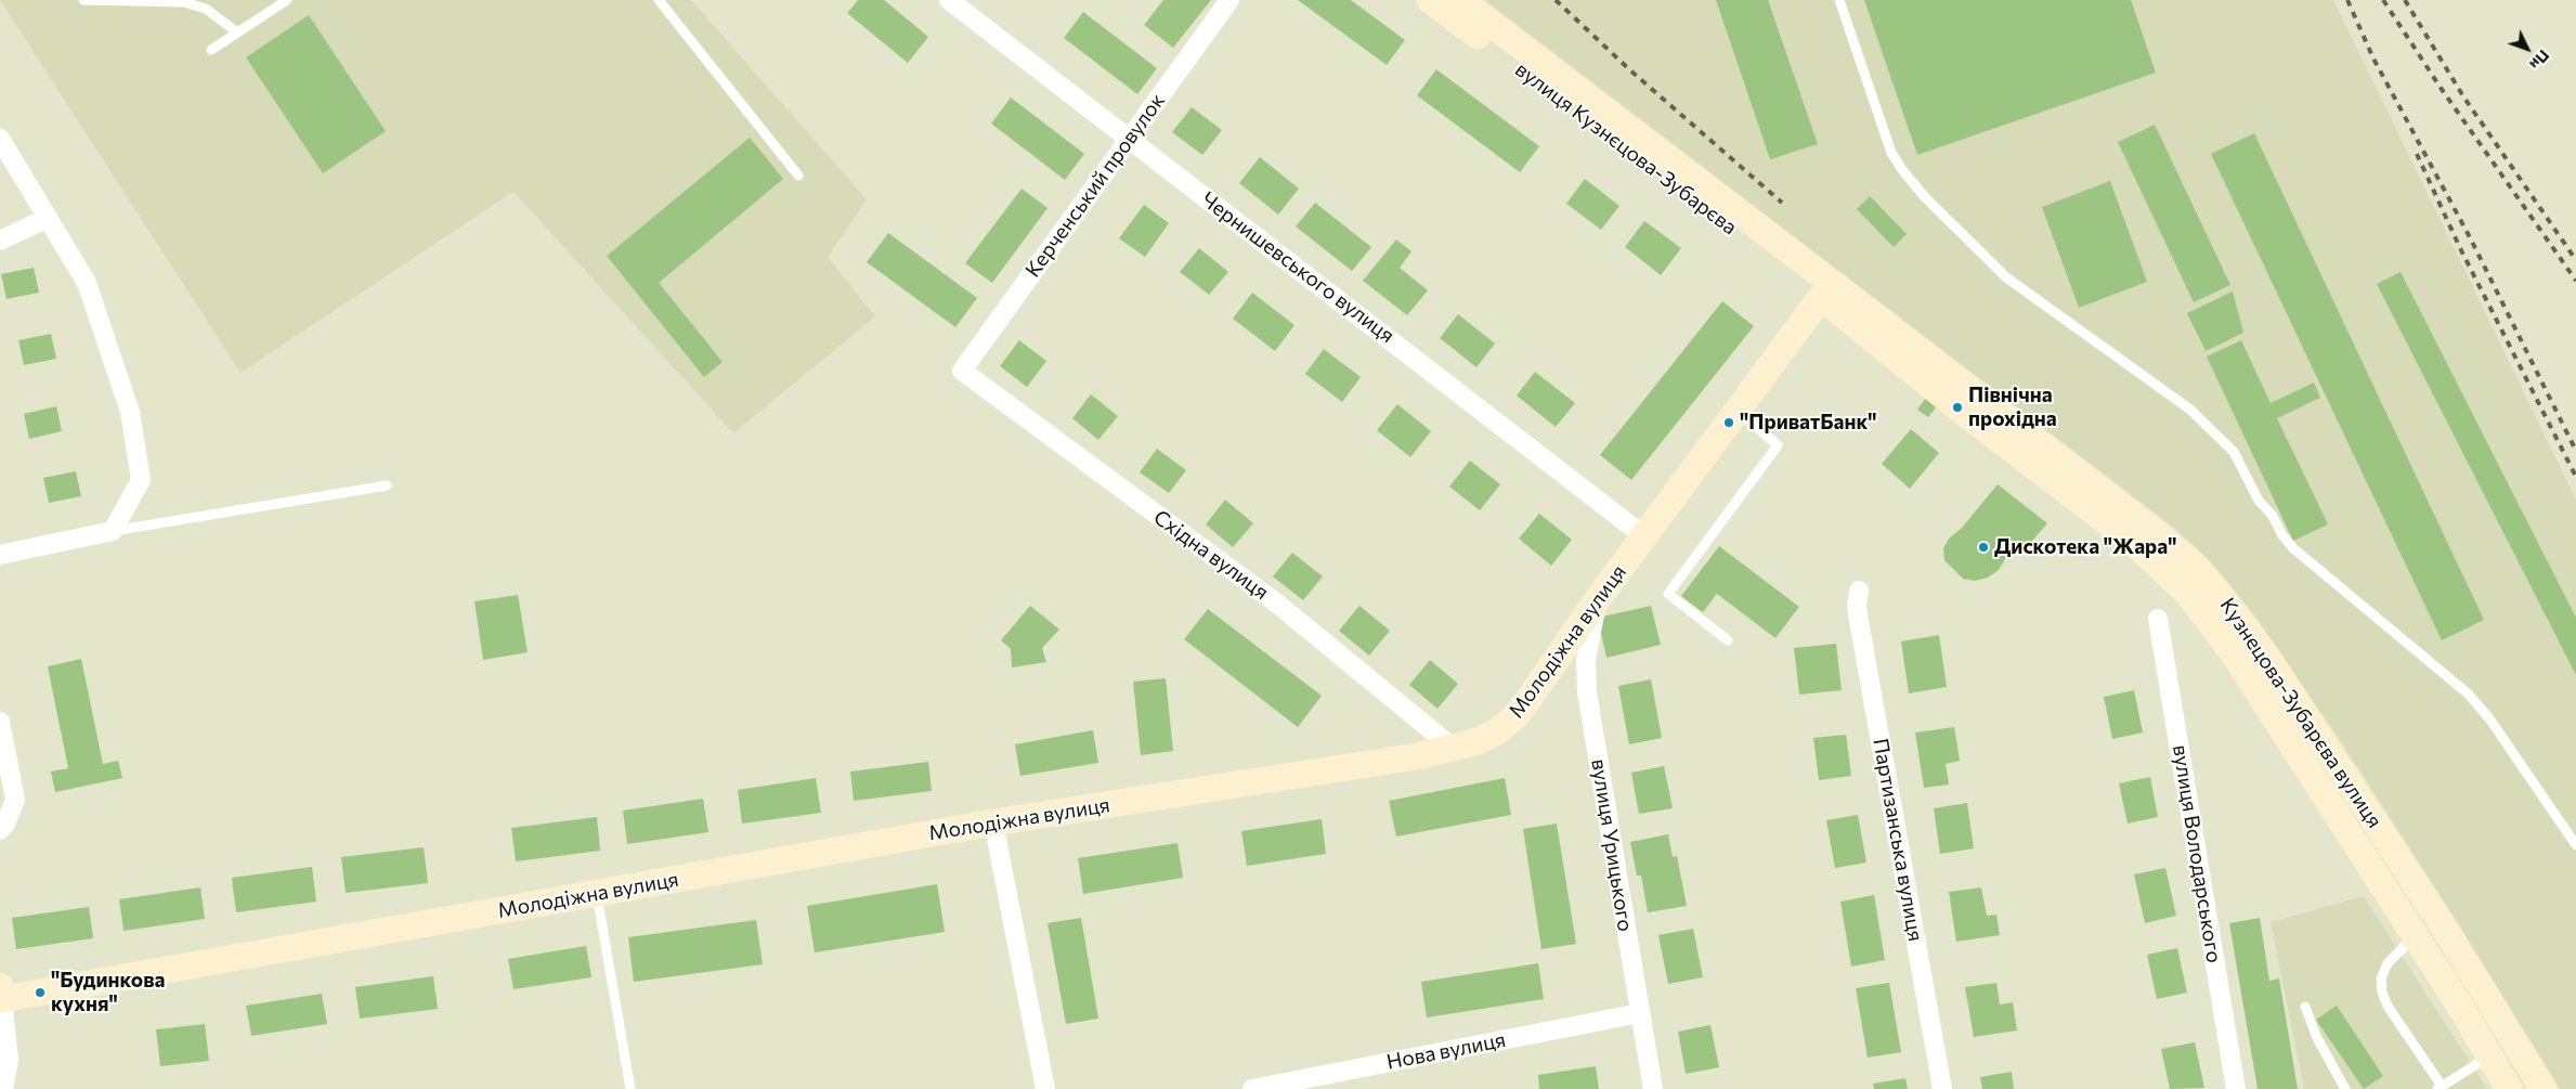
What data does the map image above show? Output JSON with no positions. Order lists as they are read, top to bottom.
{
  "streets": {
    "main road": ["вулиця Кузнєцова-Зубарєва", "Молодіжна вулиця", "Кузнецова-Зубарєва вулиця"],
    "street": [
      "Керченський провулок",
      "Чернишевського вулиця",
      "Східна вулиця",
      "Партизанська вулиця",
      "вулиця Урицького",
      "вулиця Володарського",
      "Нова вулиця"
    ]
  },
  "crossings": [
    ["вулиця Кузнєцова-Зубарєва", "Молодіжна вулиця"],
    ["вулиця Кузнєцова-Зубарєва", "Кузнецова-Зубарєва вулиця"],
    ["Керченський провулок", "Чернишевського вулиця"],
    ["Керченський провулок", "Східна вулиця"],
    ["Чернишевського вулиця", "Молодіжна вулиця"],
    ["Східна вулиця", "Молодіжна вулиця"],
    ["Молодіжна вулиця", "Кузнецова-Зубарєва вулиця"],
    ["Молодіжна вулиця", "вулиця Урицького"],
    ["вулиця Урицького", "Нова вулиця"]
  ],
  "places": [
    "Північна прохідна",
    "\"ПриватБанк\"",
    "Дискотека \"Жара\"",
    "\"Будинкова кухня\""
  ],
  "north": "bottom right"
}
